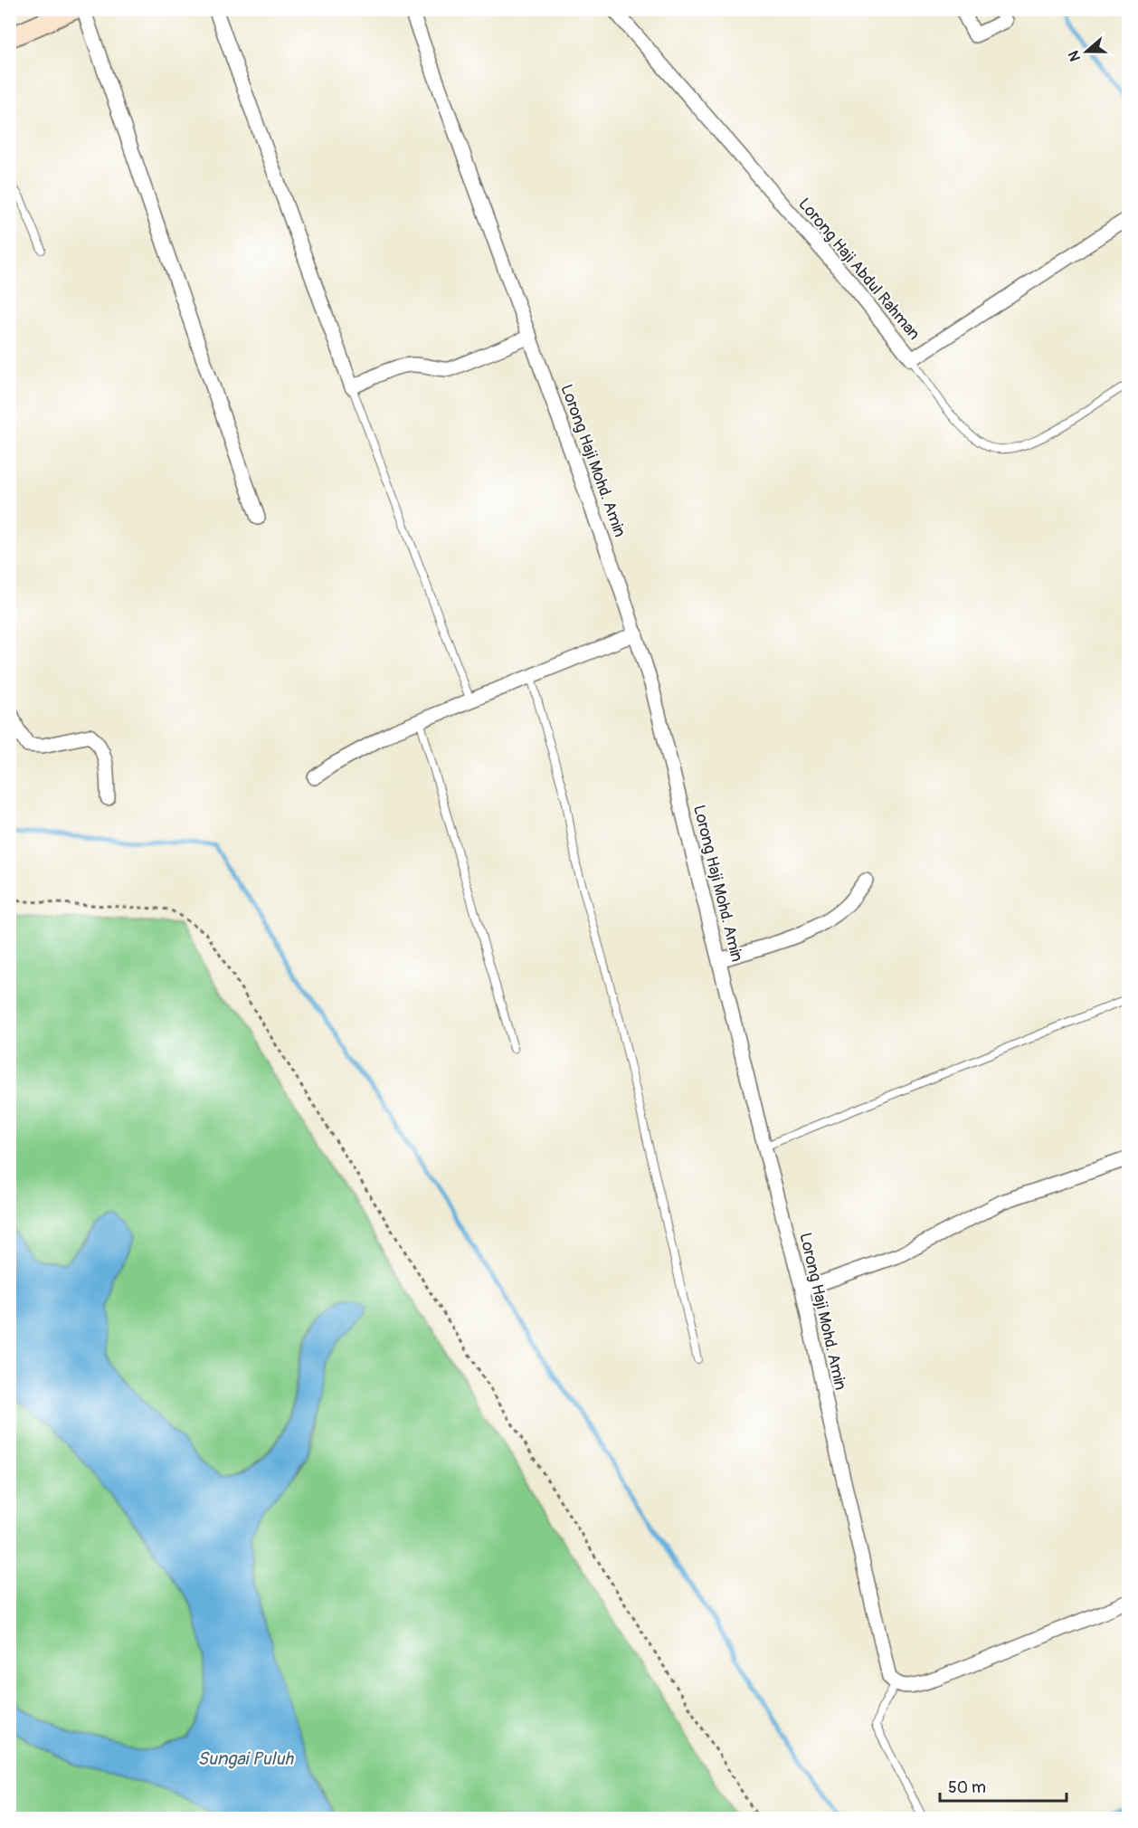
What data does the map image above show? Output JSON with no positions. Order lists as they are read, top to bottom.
{
  "streets": {
    "street": ["Lorong Haji Abdul Rahman", "Lorong Haji Mohd. Amin"]
  },
  "water": ["Sungai Puluh"],
  "scale_bar": "50 m",
  "north": "left"
}
